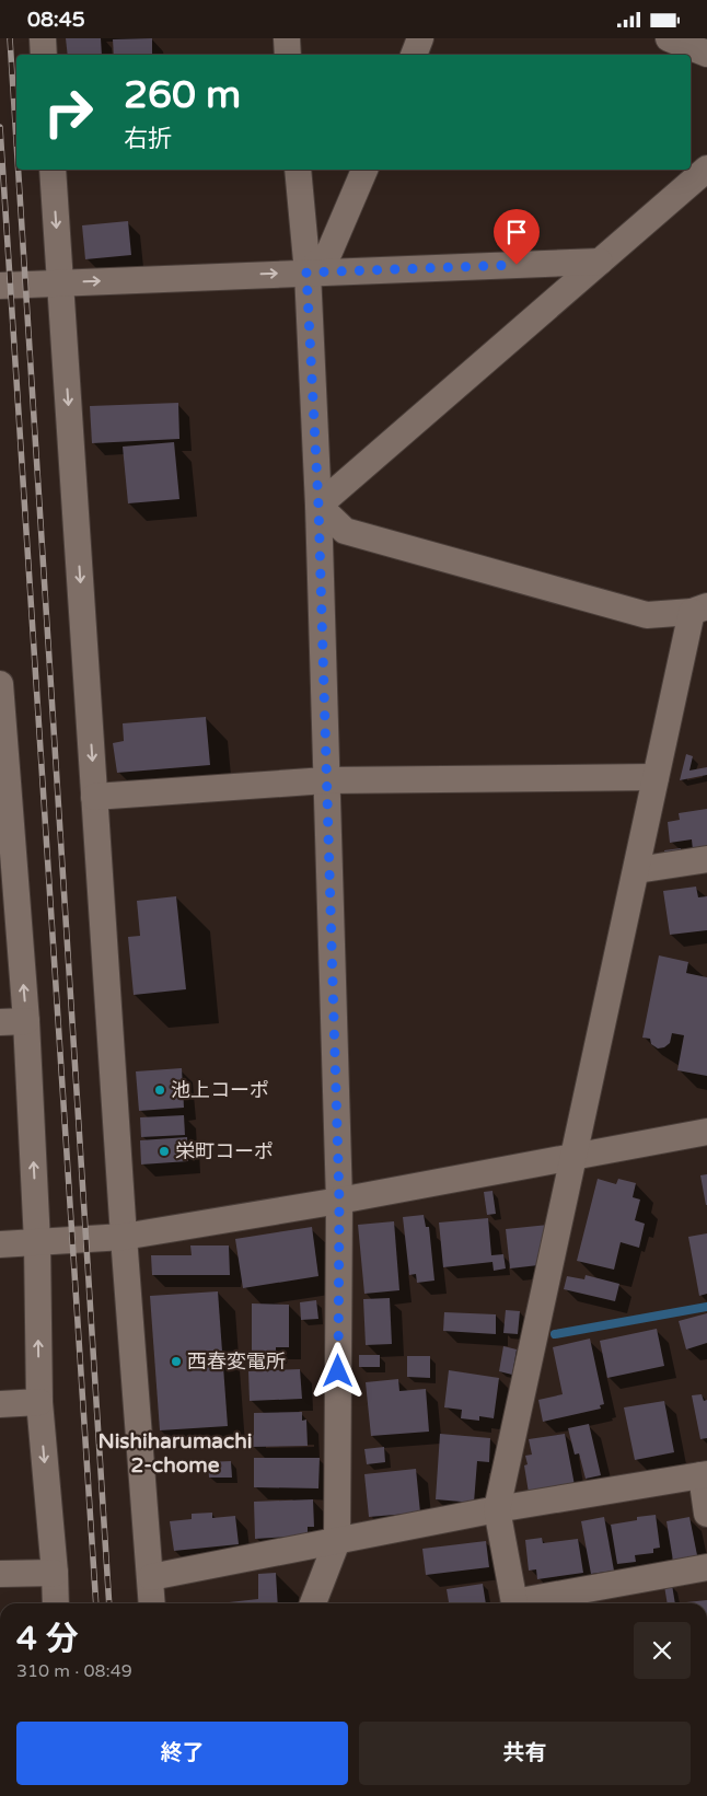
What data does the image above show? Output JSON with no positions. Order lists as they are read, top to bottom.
{
  "districts": ["Nishiharumachi 2-chome"],
  "places": ["池上コーポ", "栄町コーポ", "西春変電所"],
  "page": {
    "status": "08:45",
    "turn": ["260 m", "右折"],
    "heading": ["4 分", "310 m · 08:49"],
    "buttons": ["終了", "共有"]
  }
}
